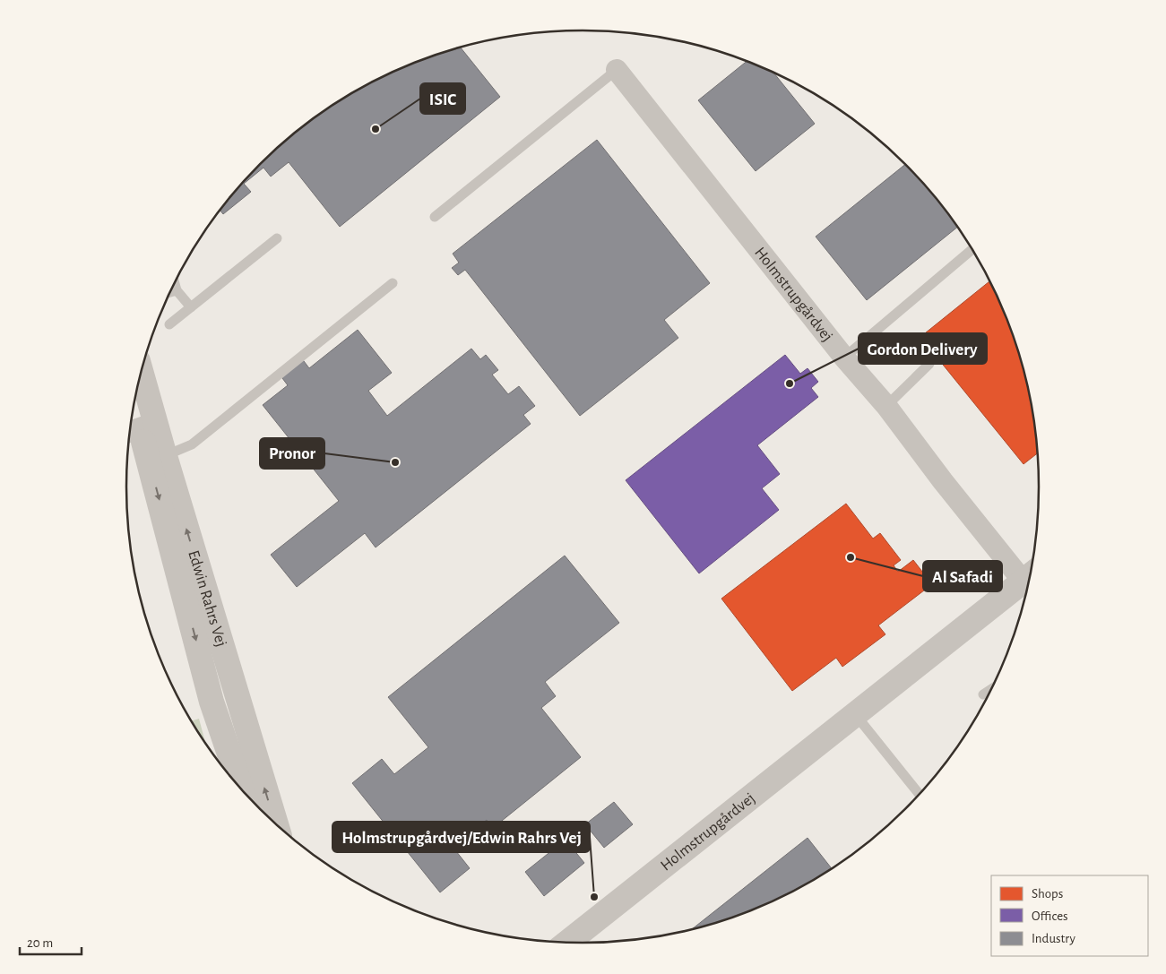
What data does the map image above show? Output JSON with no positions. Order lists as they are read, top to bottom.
{
  "streets": {
    "street": ["Holmstrupgårdvej", "Edwin Rahrs Vej"]
  },
  "places": [
    "ISIC",
    "Gordon Delivery",
    "Pronor",
    "Al Safadi",
    "Holmstrupgårdvej/Edwin Rahrs Vej"
  ],
  "legend": ["Shops", "Offices", "Industry"],
  "scale_bar": "20 m"
}
